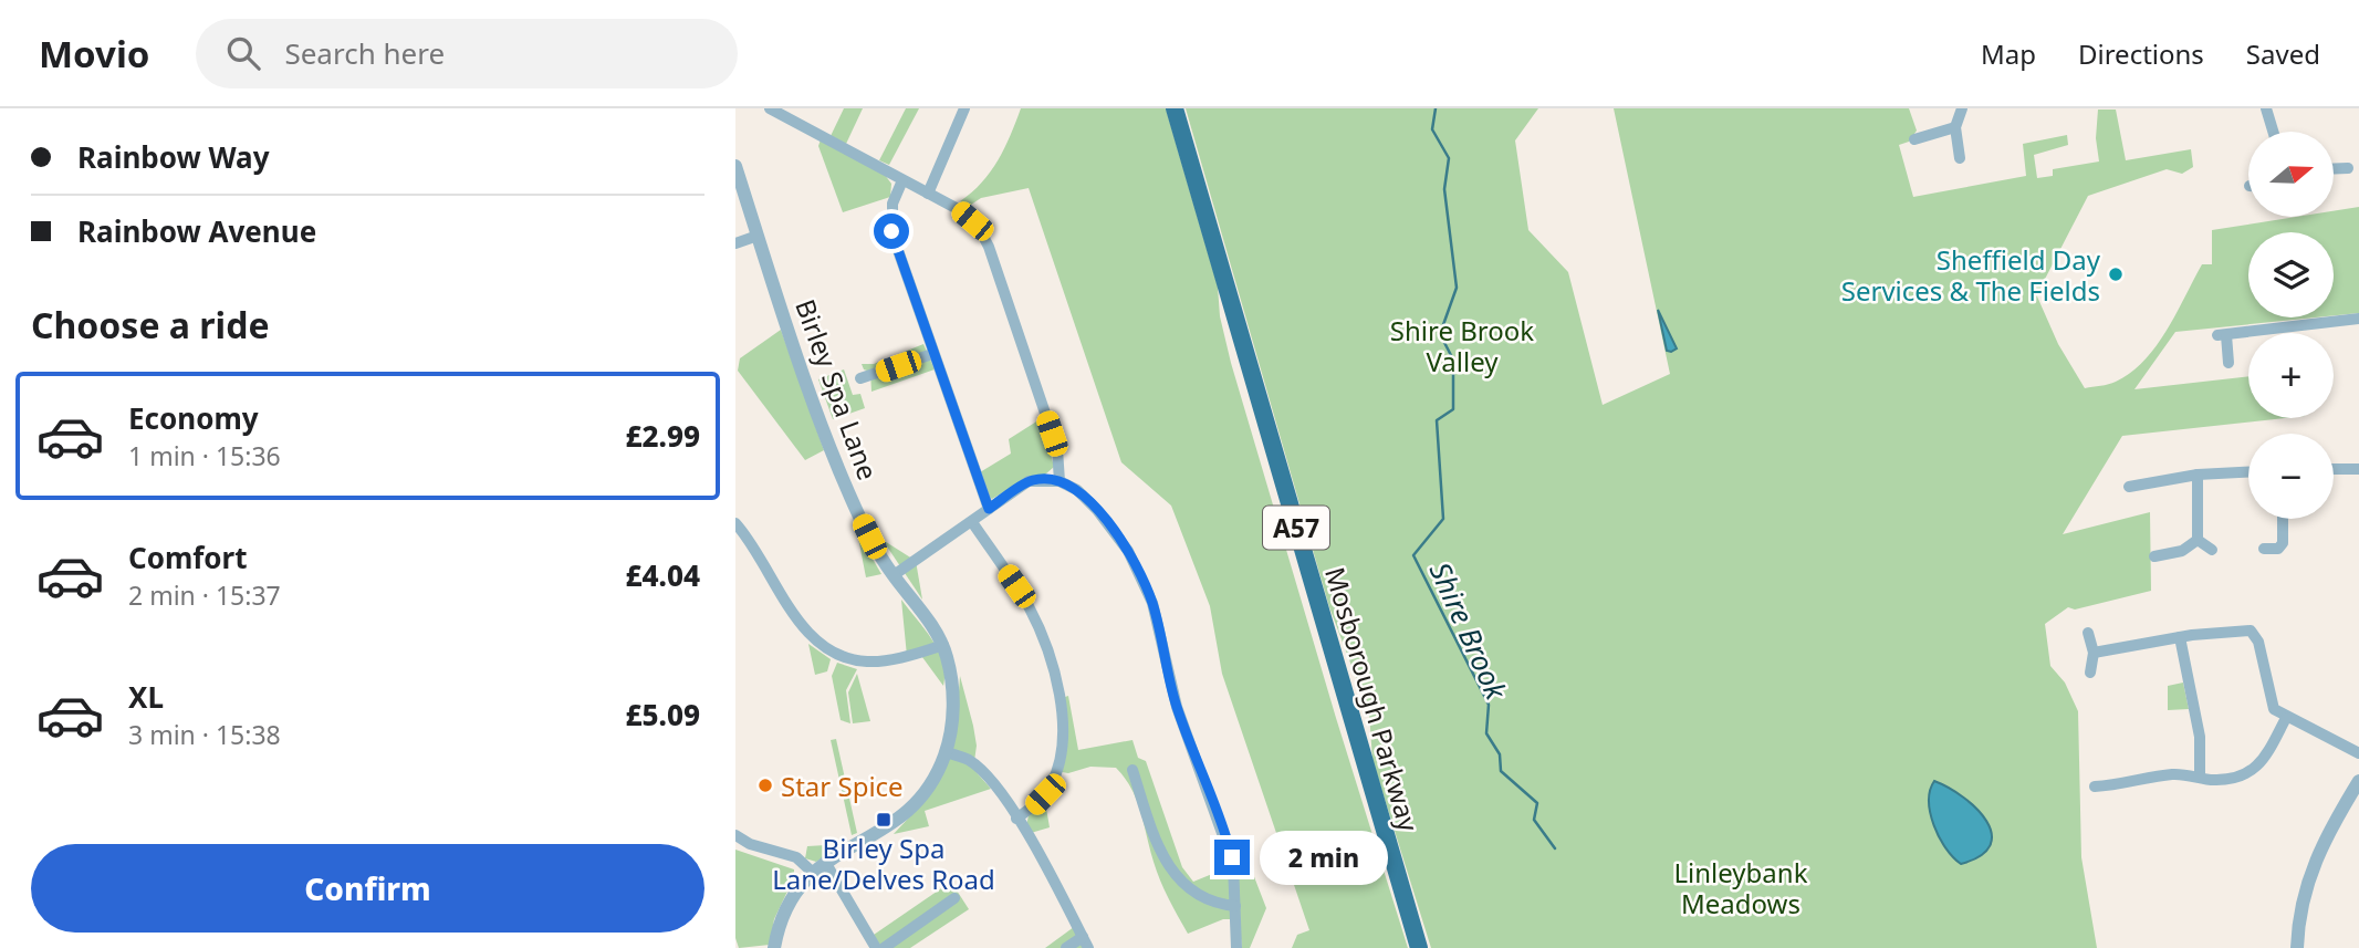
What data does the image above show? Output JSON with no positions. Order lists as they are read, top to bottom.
{
  "streets": {
    "highway": ["A57", "Mosborough Parkway"],
    "street": ["Birley Spa Lane"]
  },
  "water": ["Shire Brook"],
  "parks": ["Shire Brook Valley", "Linleybank Meadows"],
  "places": {
    "other": ["Sheffield Day Services & The Fields", "Star Spice"],
    "transit": ["Birley Spa Lane/Delves Road"]
  },
  "north": "right",
  "page": {
    "header": "Movio",
    "search": "Search here",
    "nav": ["Map", "Directions", "Saved"],
    "banner": ["Rainbow Way", "Rainbow Avenue"],
    "map_buttons": ["+", "−"],
    "heading": "Choose a ride",
    "list": [
      {
        "name": "Economy",
        "note": "1 min · 15:36",
        "value": "£2.99"
      },
      {
        "name": "Comfort",
        "note": "2 min · 15:37",
        "value": "£4.04"
      },
      {
        "name": "XL",
        "note": "3 min · 15:38",
        "value": "£5.09"
      }
    ],
    "buttons": "Confirm",
    "bubble": "2 min"
  }
}
